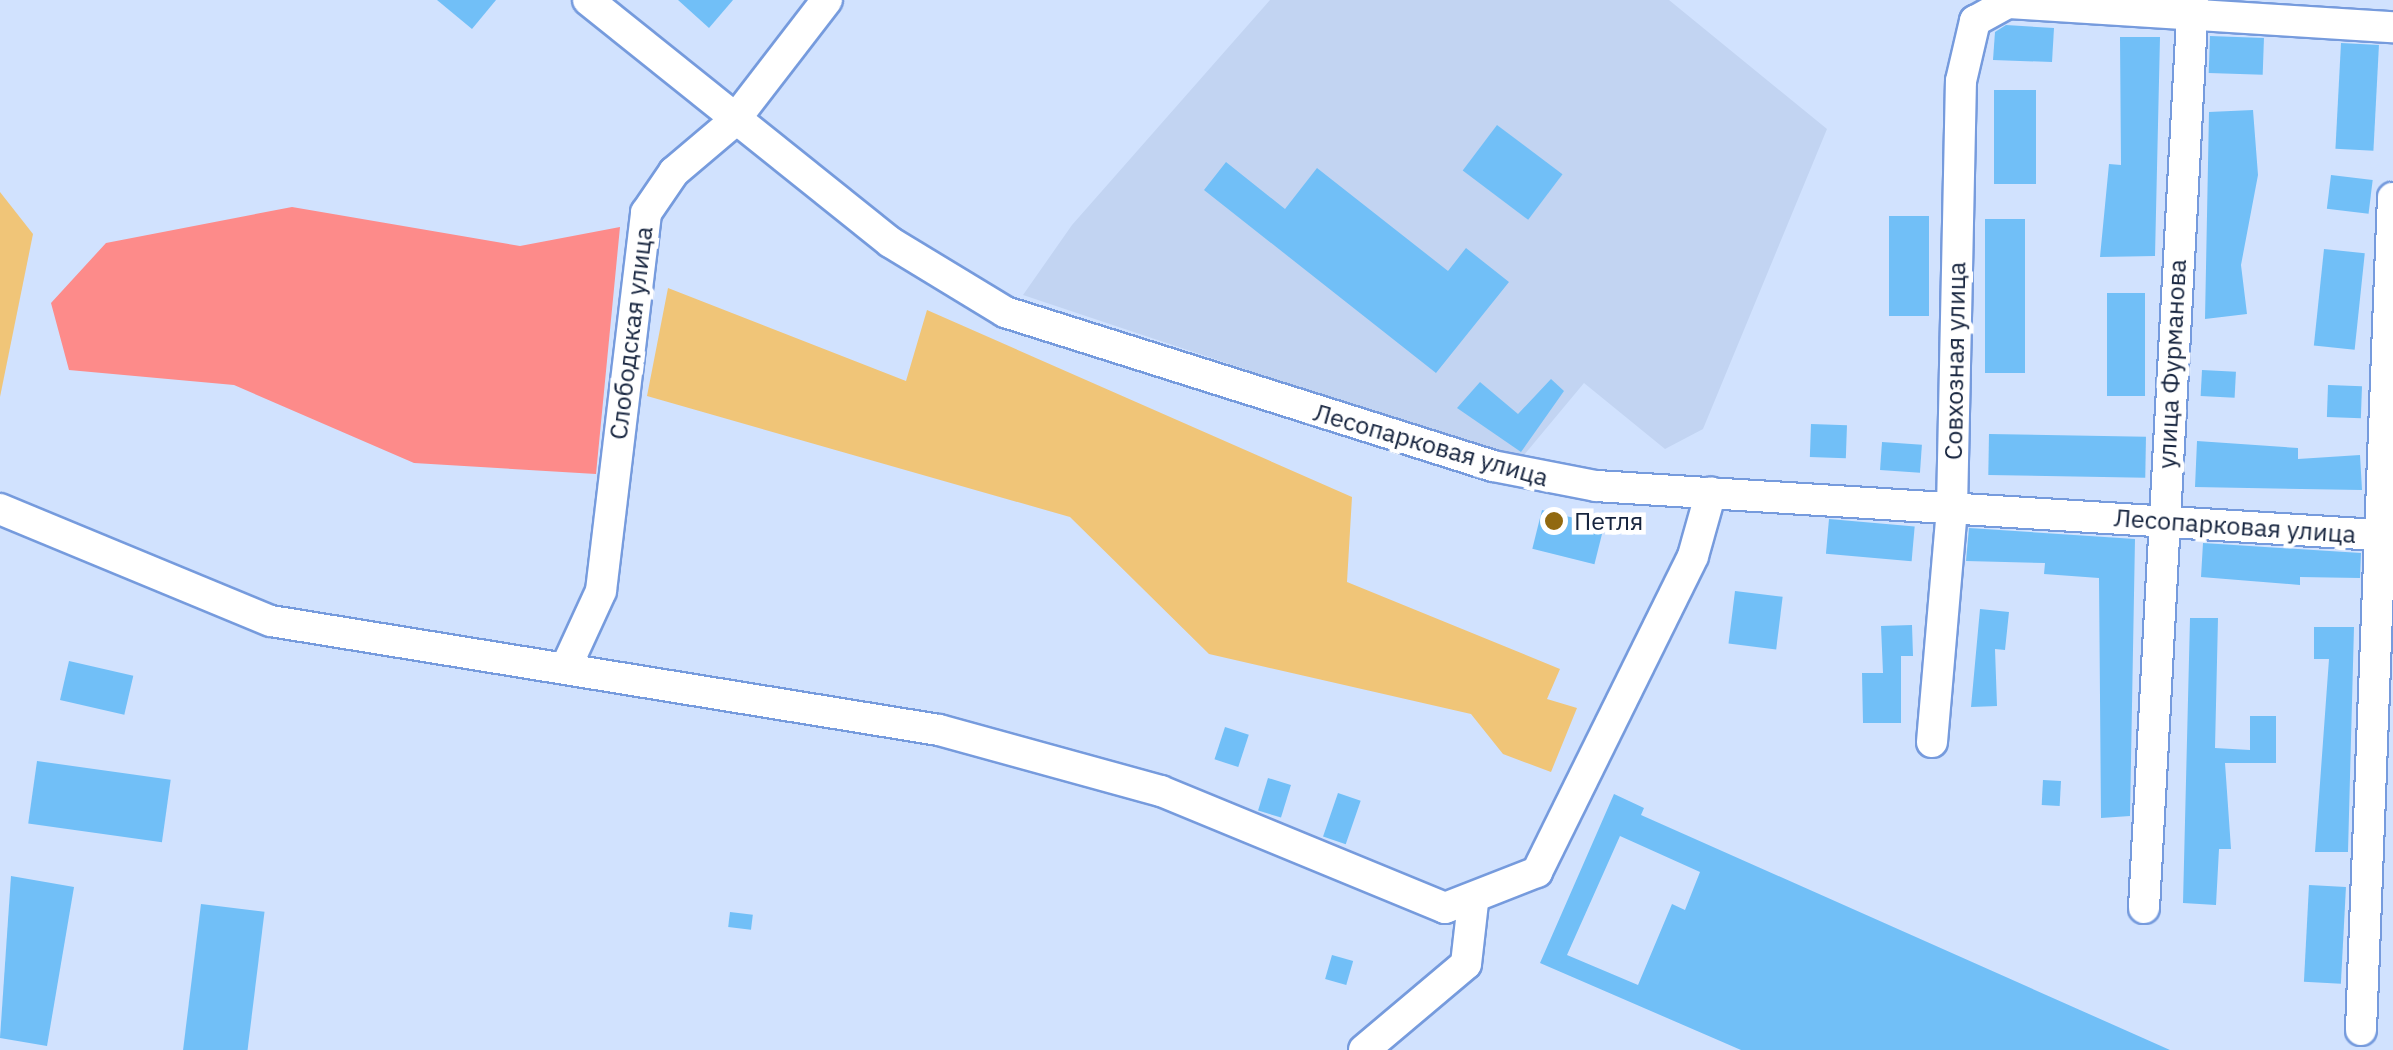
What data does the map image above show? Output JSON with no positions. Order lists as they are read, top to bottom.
{
  "streets": {
    "street": [
      "Слободская улица",
      "Совхозная улица",
      "улица Фурманова",
      "Лесопарковая улица"
    ]
  },
  "crossings": [
    ["Слободская улица", "Лесопарковая улица"],
    ["Совхозная улица", "улица Фурманова"],
    ["Совхозная улица", "Лесопарковая улица"],
    ["улица Фурманова", "Лесопарковая улица"]
  ],
  "places": ["Петля"]
}
